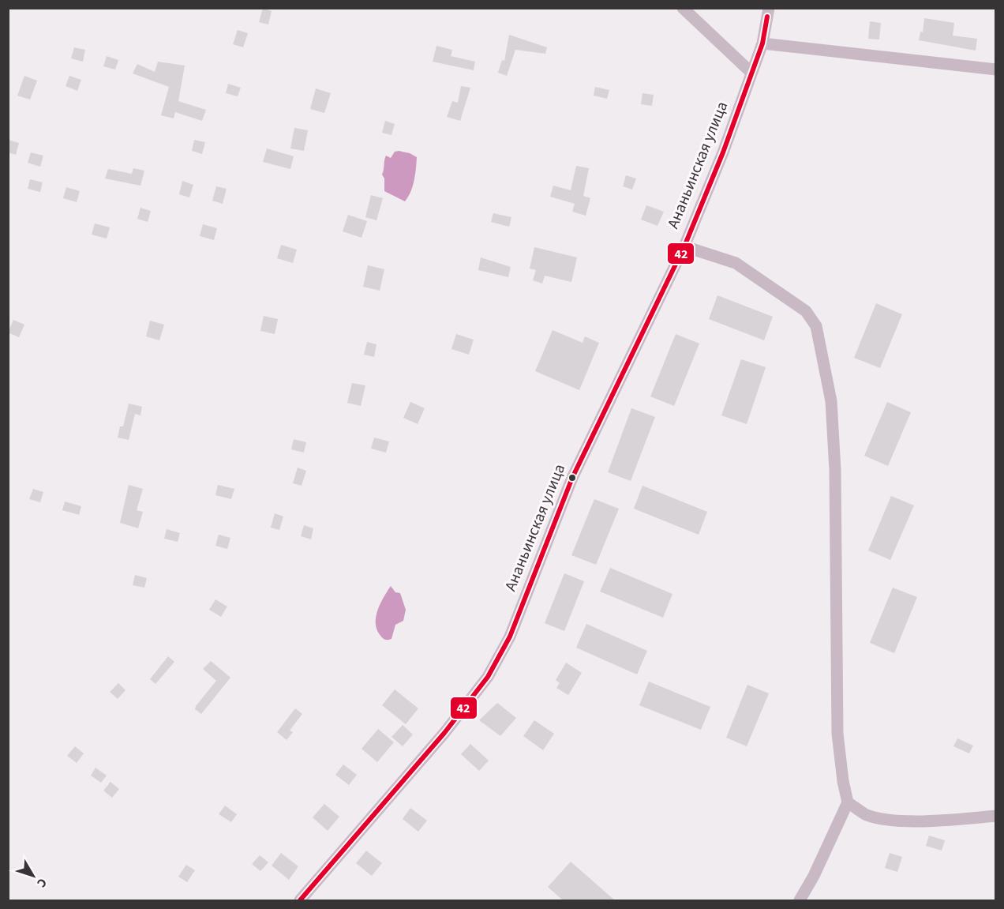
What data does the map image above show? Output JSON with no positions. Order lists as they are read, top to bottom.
{
  "streets": {
    "street": ["Ананьинская улица"]
  },
  "lines": ["transit line 42"],
  "north": "bottom right"
}
